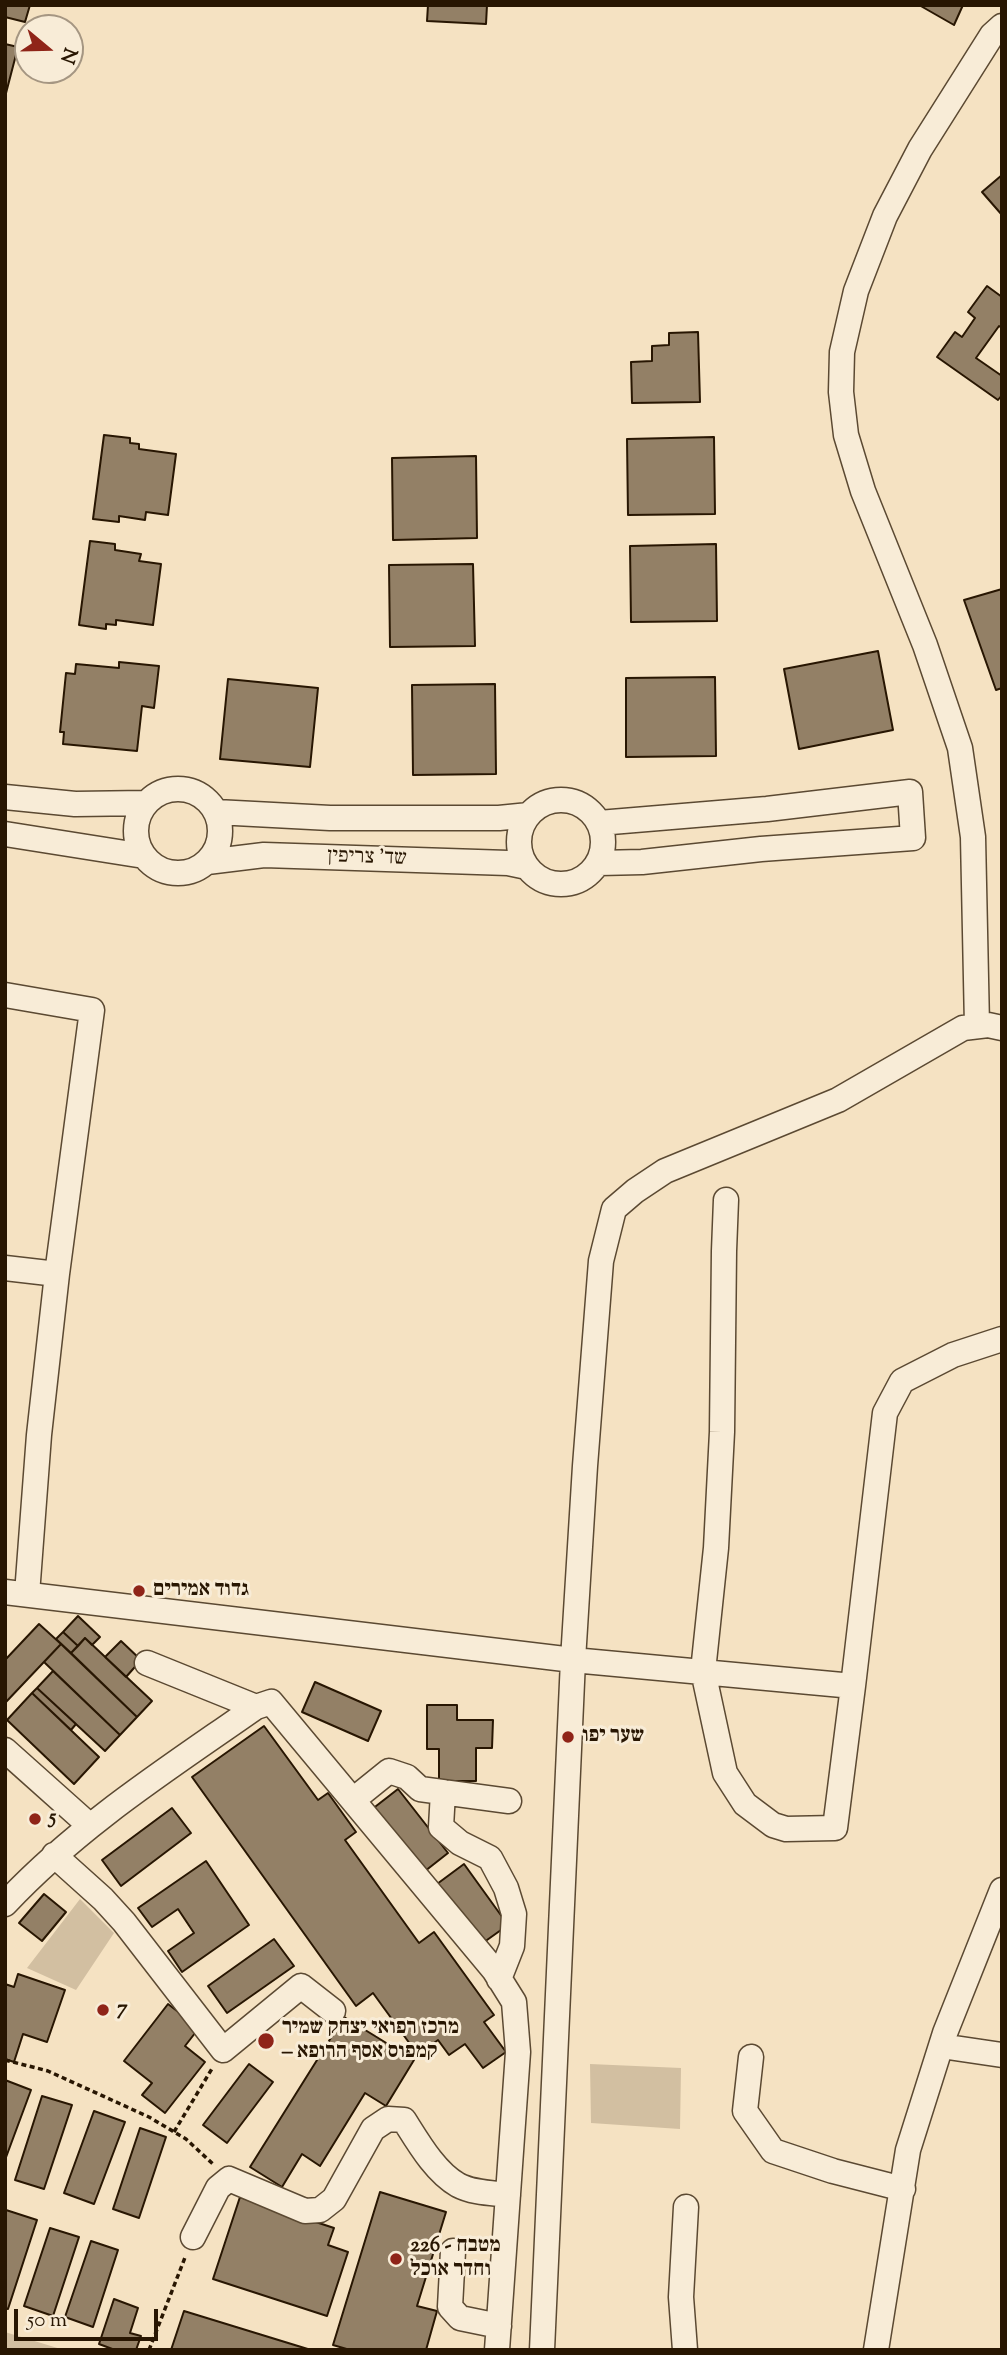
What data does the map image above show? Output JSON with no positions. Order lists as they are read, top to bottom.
{
  "streets": {
    "street": ["שד' צריפין"]
  },
  "places": [
    "גדוד אמירים",
    "שער יפו",
    "5",
    "7",
    "מרכז רפואי יצחק שמיר – קמפוס אסף הרופא",
    "226 - מטבח וחדר אוכל"
  ],
  "scale_bar": "50 m",
  "north": "right"
}
